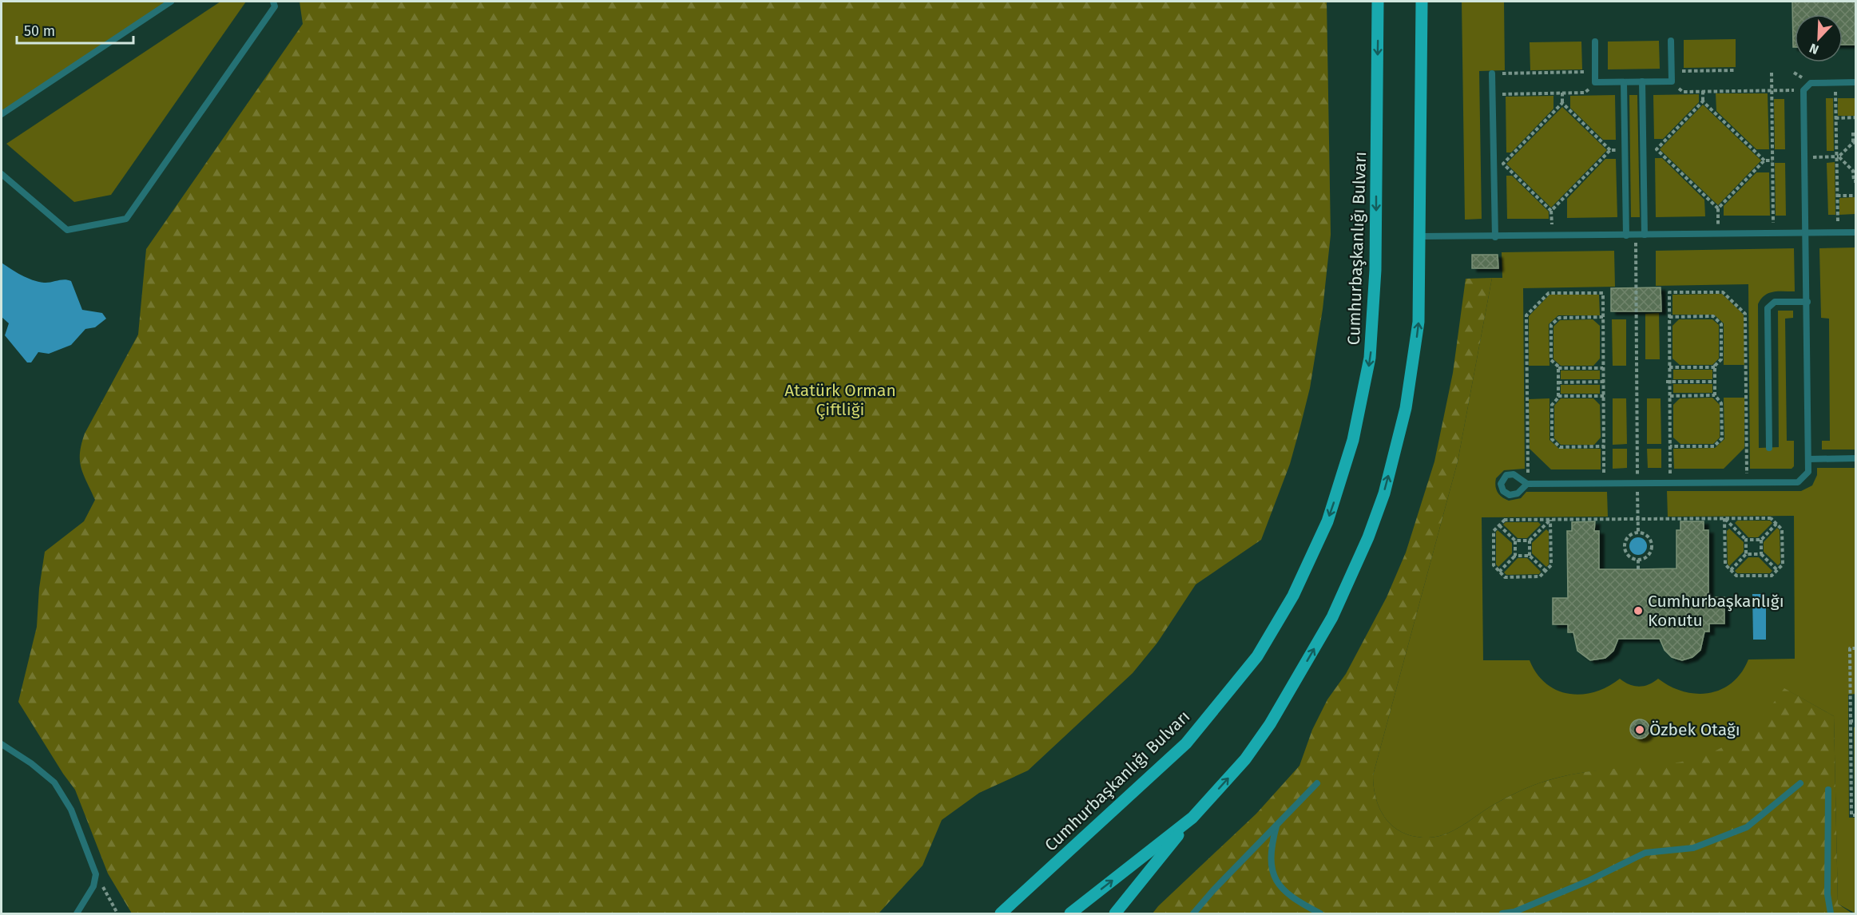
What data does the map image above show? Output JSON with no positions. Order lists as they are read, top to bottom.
{
  "streets": {
    "main road": ["Cumhurbaşkanlığı Bulvarı"]
  },
  "parks": ["Atatürk Orman Çiftliği"],
  "places": ["Cumhurbaşkanlığı Konutu", "Özbek Otağı"],
  "scale_bar": "50 m",
  "north": "bottom left"
}
